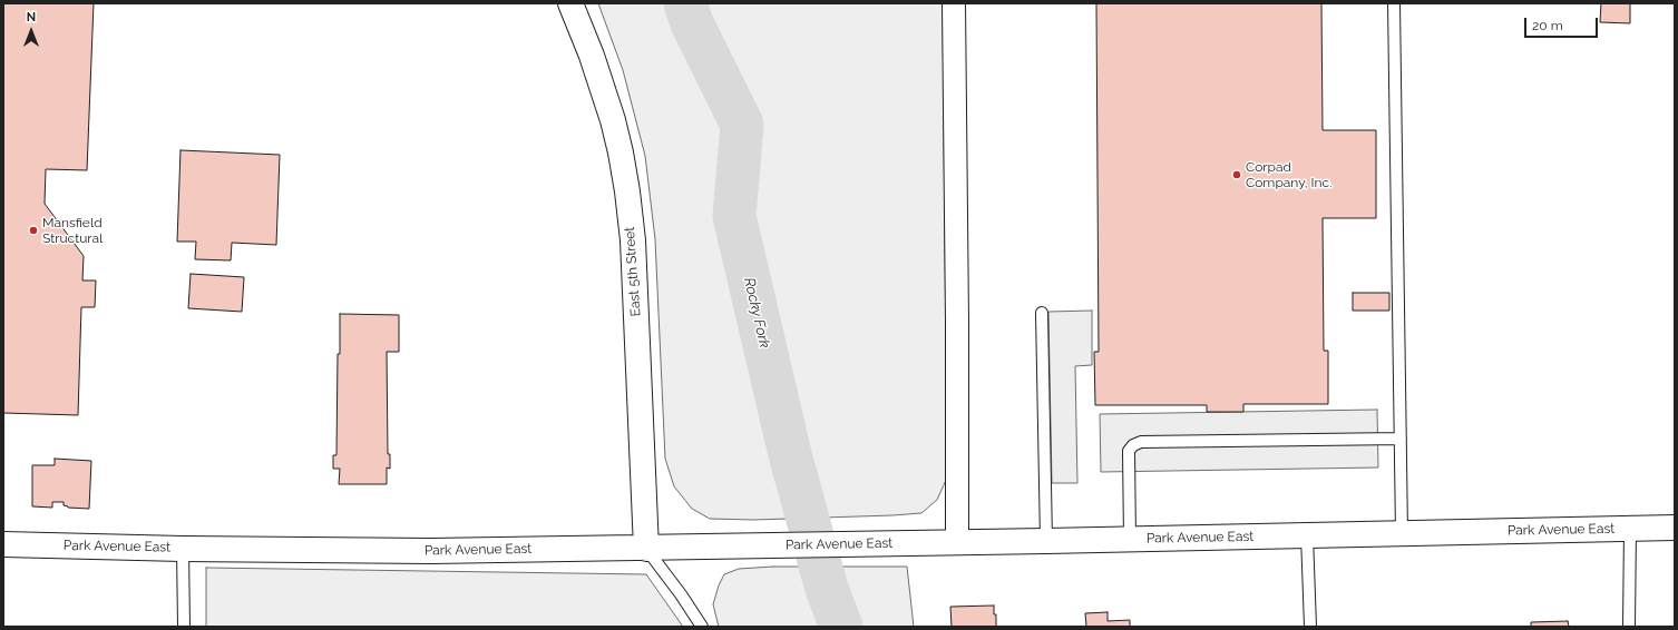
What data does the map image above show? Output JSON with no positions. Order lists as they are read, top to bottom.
{
  "streets": {
    "main road": ["East 5th Street", "Park Avenue East"]
  },
  "crossings": [
    ["East 5th Street", "Park Avenue East"]
  ],
  "water": ["Rocky Fork"],
  "places": ["Corpad Company, Inc.", "Mansfield Structural"],
  "scale_bar": "20 m",
  "north": "top"
}
